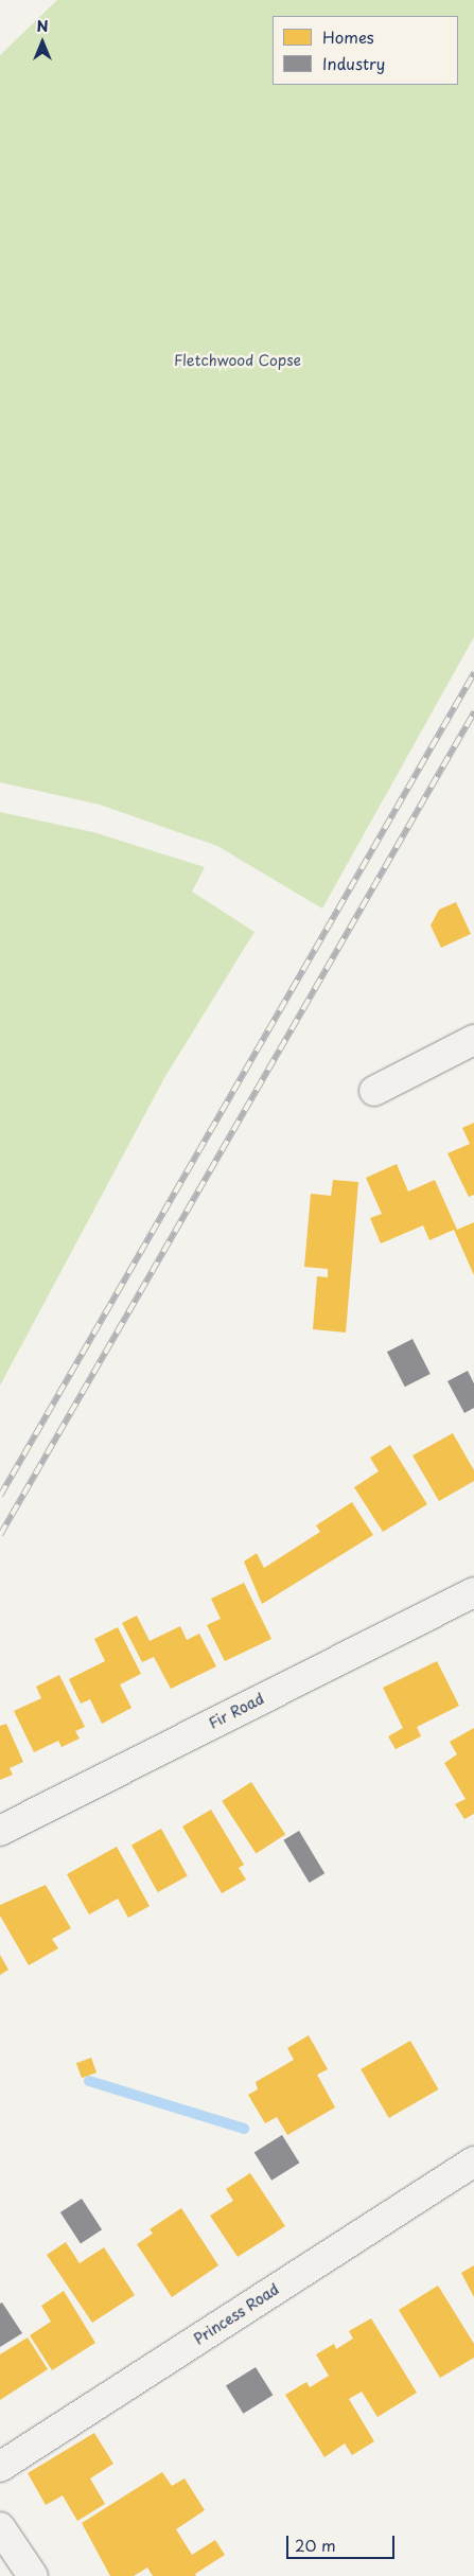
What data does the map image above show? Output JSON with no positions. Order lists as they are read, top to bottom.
{
  "streets": {
    "street": ["Fir Road", "Princess Road"]
  },
  "parks": ["Fletchwood Copse"],
  "legend": ["Homes", "Industry"],
  "scale_bar": "20 m",
  "north": "top"
}
